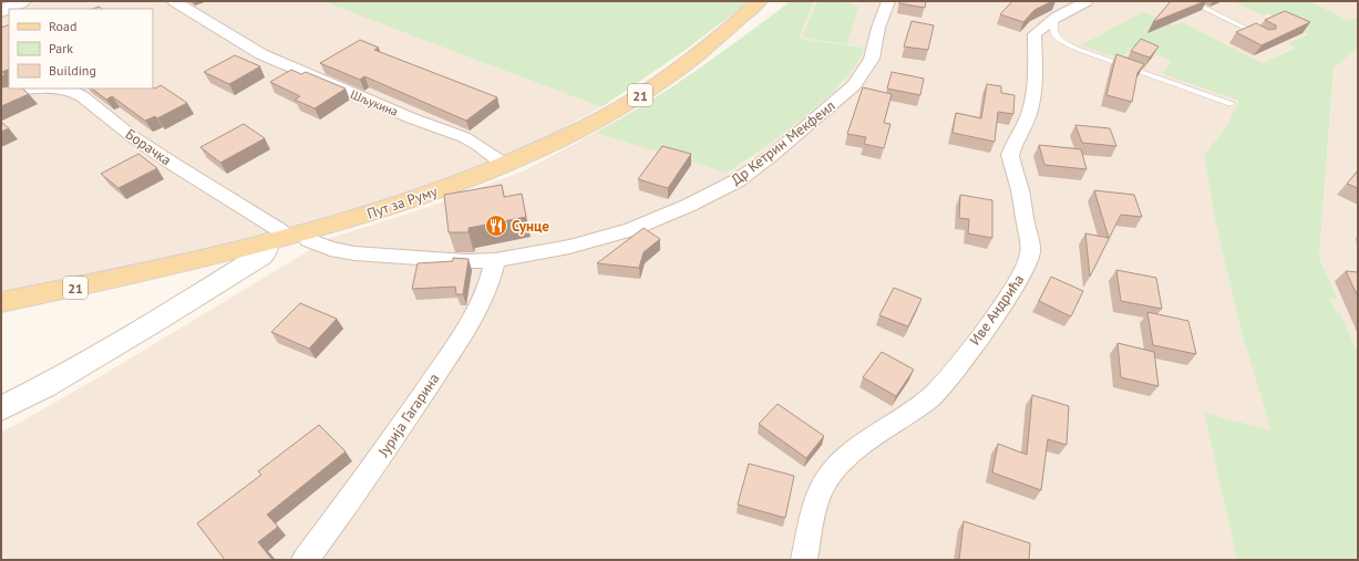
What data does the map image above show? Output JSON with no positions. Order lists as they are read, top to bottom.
{
  "streets": {
    "main road": ["21", "Пут за Руму"],
    "street": [
      "Шљукина",
      "Др Кетрин Мекфеил",
      "Борачка",
      "Иве Андрића",
      "Јурија Гагарина"
    ]
  },
  "crossings": [
    ["Шљукина", "Пут за Руму"],
    ["Др Кетрин Мекфеил", "Борачка"],
    ["Др Кетрин Мекфеил", "Пут за Руму"],
    ["Др Кетрин Мекфеил", "Јурија Гагарина"],
    ["Борачка", "Пут за Руму"]
  ],
  "places": {
    "restaurant": ["Сунце"]
  },
  "legend": ["Road", "Park", "Building"]
}
